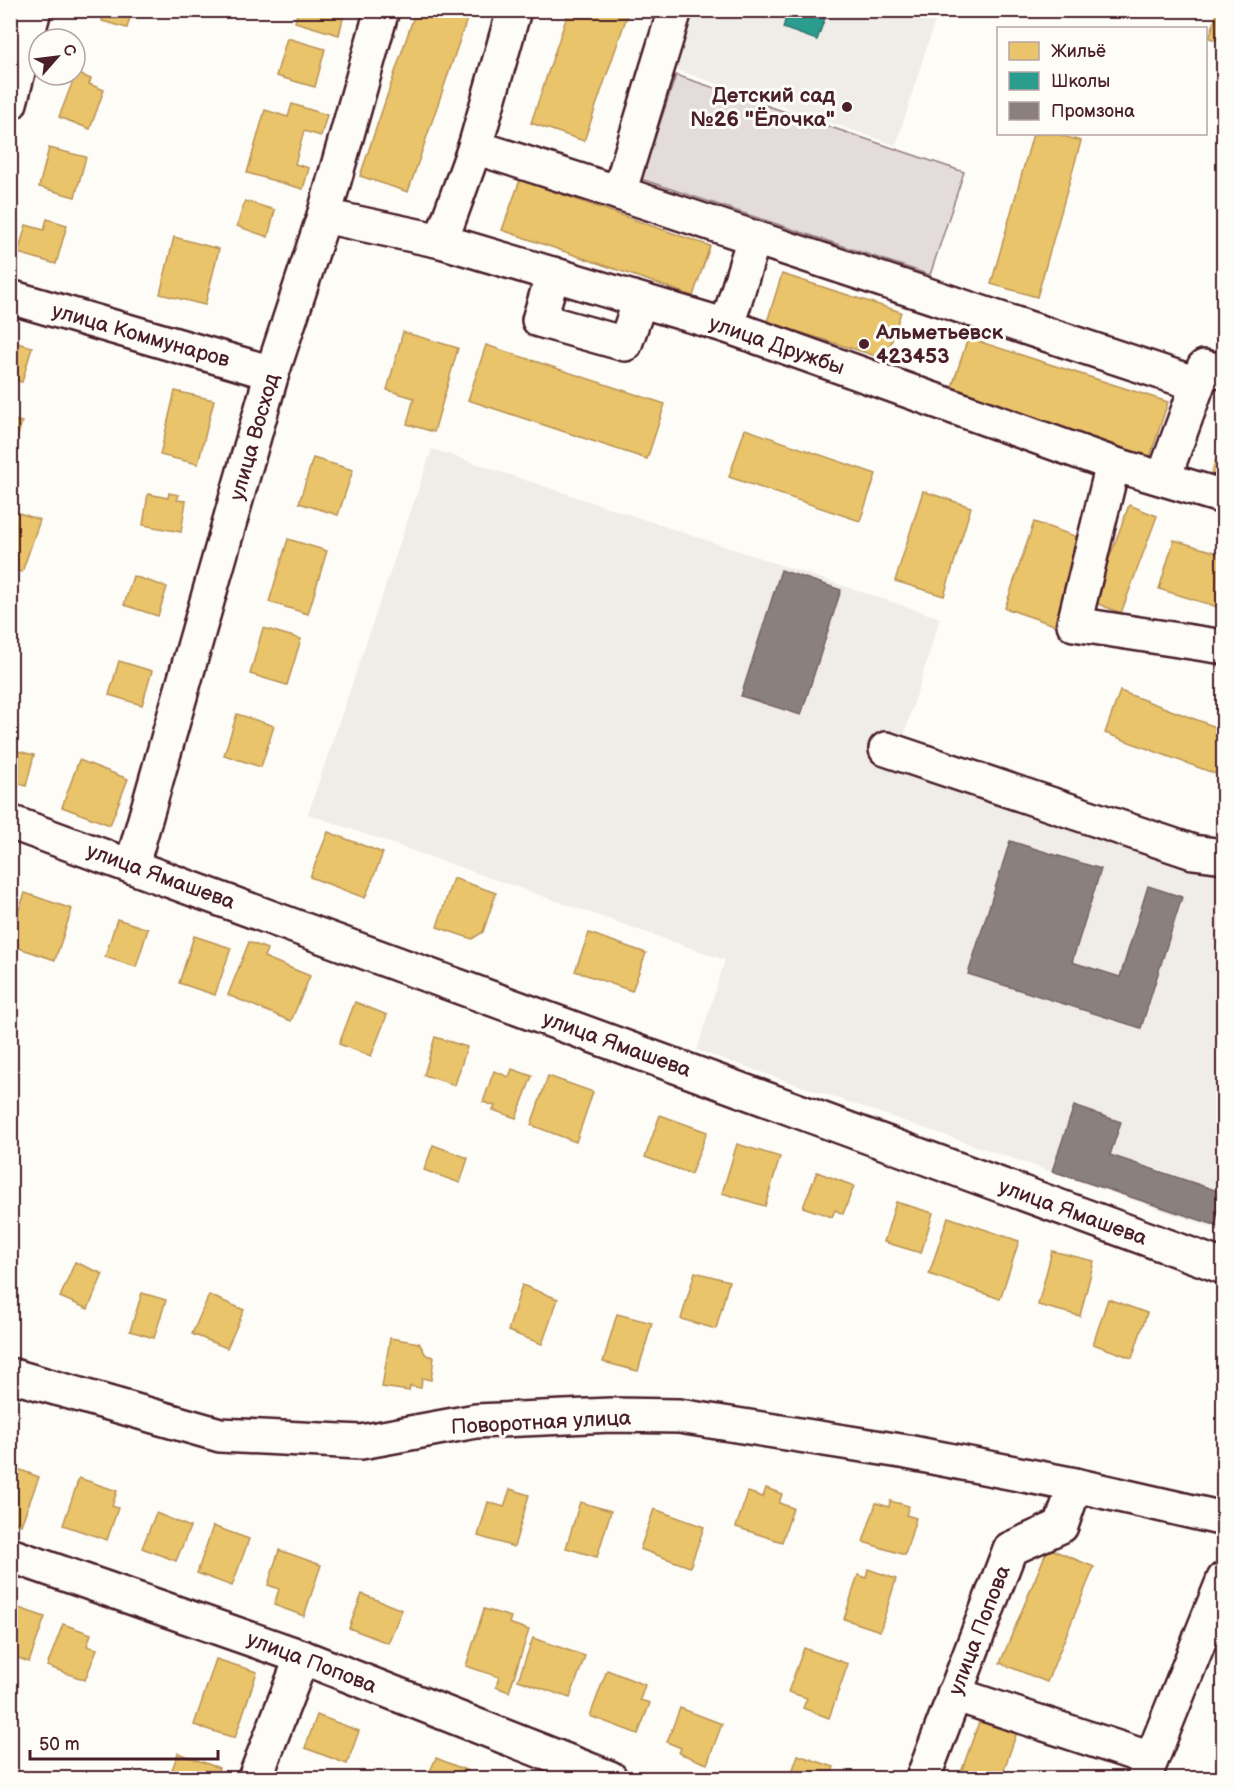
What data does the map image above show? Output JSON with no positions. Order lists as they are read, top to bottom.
{
  "streets": {
    "street": [
      "улица Коммунаров",
      "улица Дружбы",
      "улица Восход",
      "улица Ямашева",
      "Поворотная улица",
      "улица Попова"
    ]
  },
  "crossings": [
    ["улица Коммунаров", "улица Восход"],
    ["улица Дружбы", "улица Восход"],
    ["улица Восход", "улица Ямашева"],
    ["Поворотная улица", "улица Попова"]
  ],
  "places": ["Детский сад №26 \"Ёлочка\"", "Альметьевск 423453"],
  "legend": ["Жильё", "Школы", "Промзона"],
  "scale_bar": "50 m",
  "north": "top right"
}
